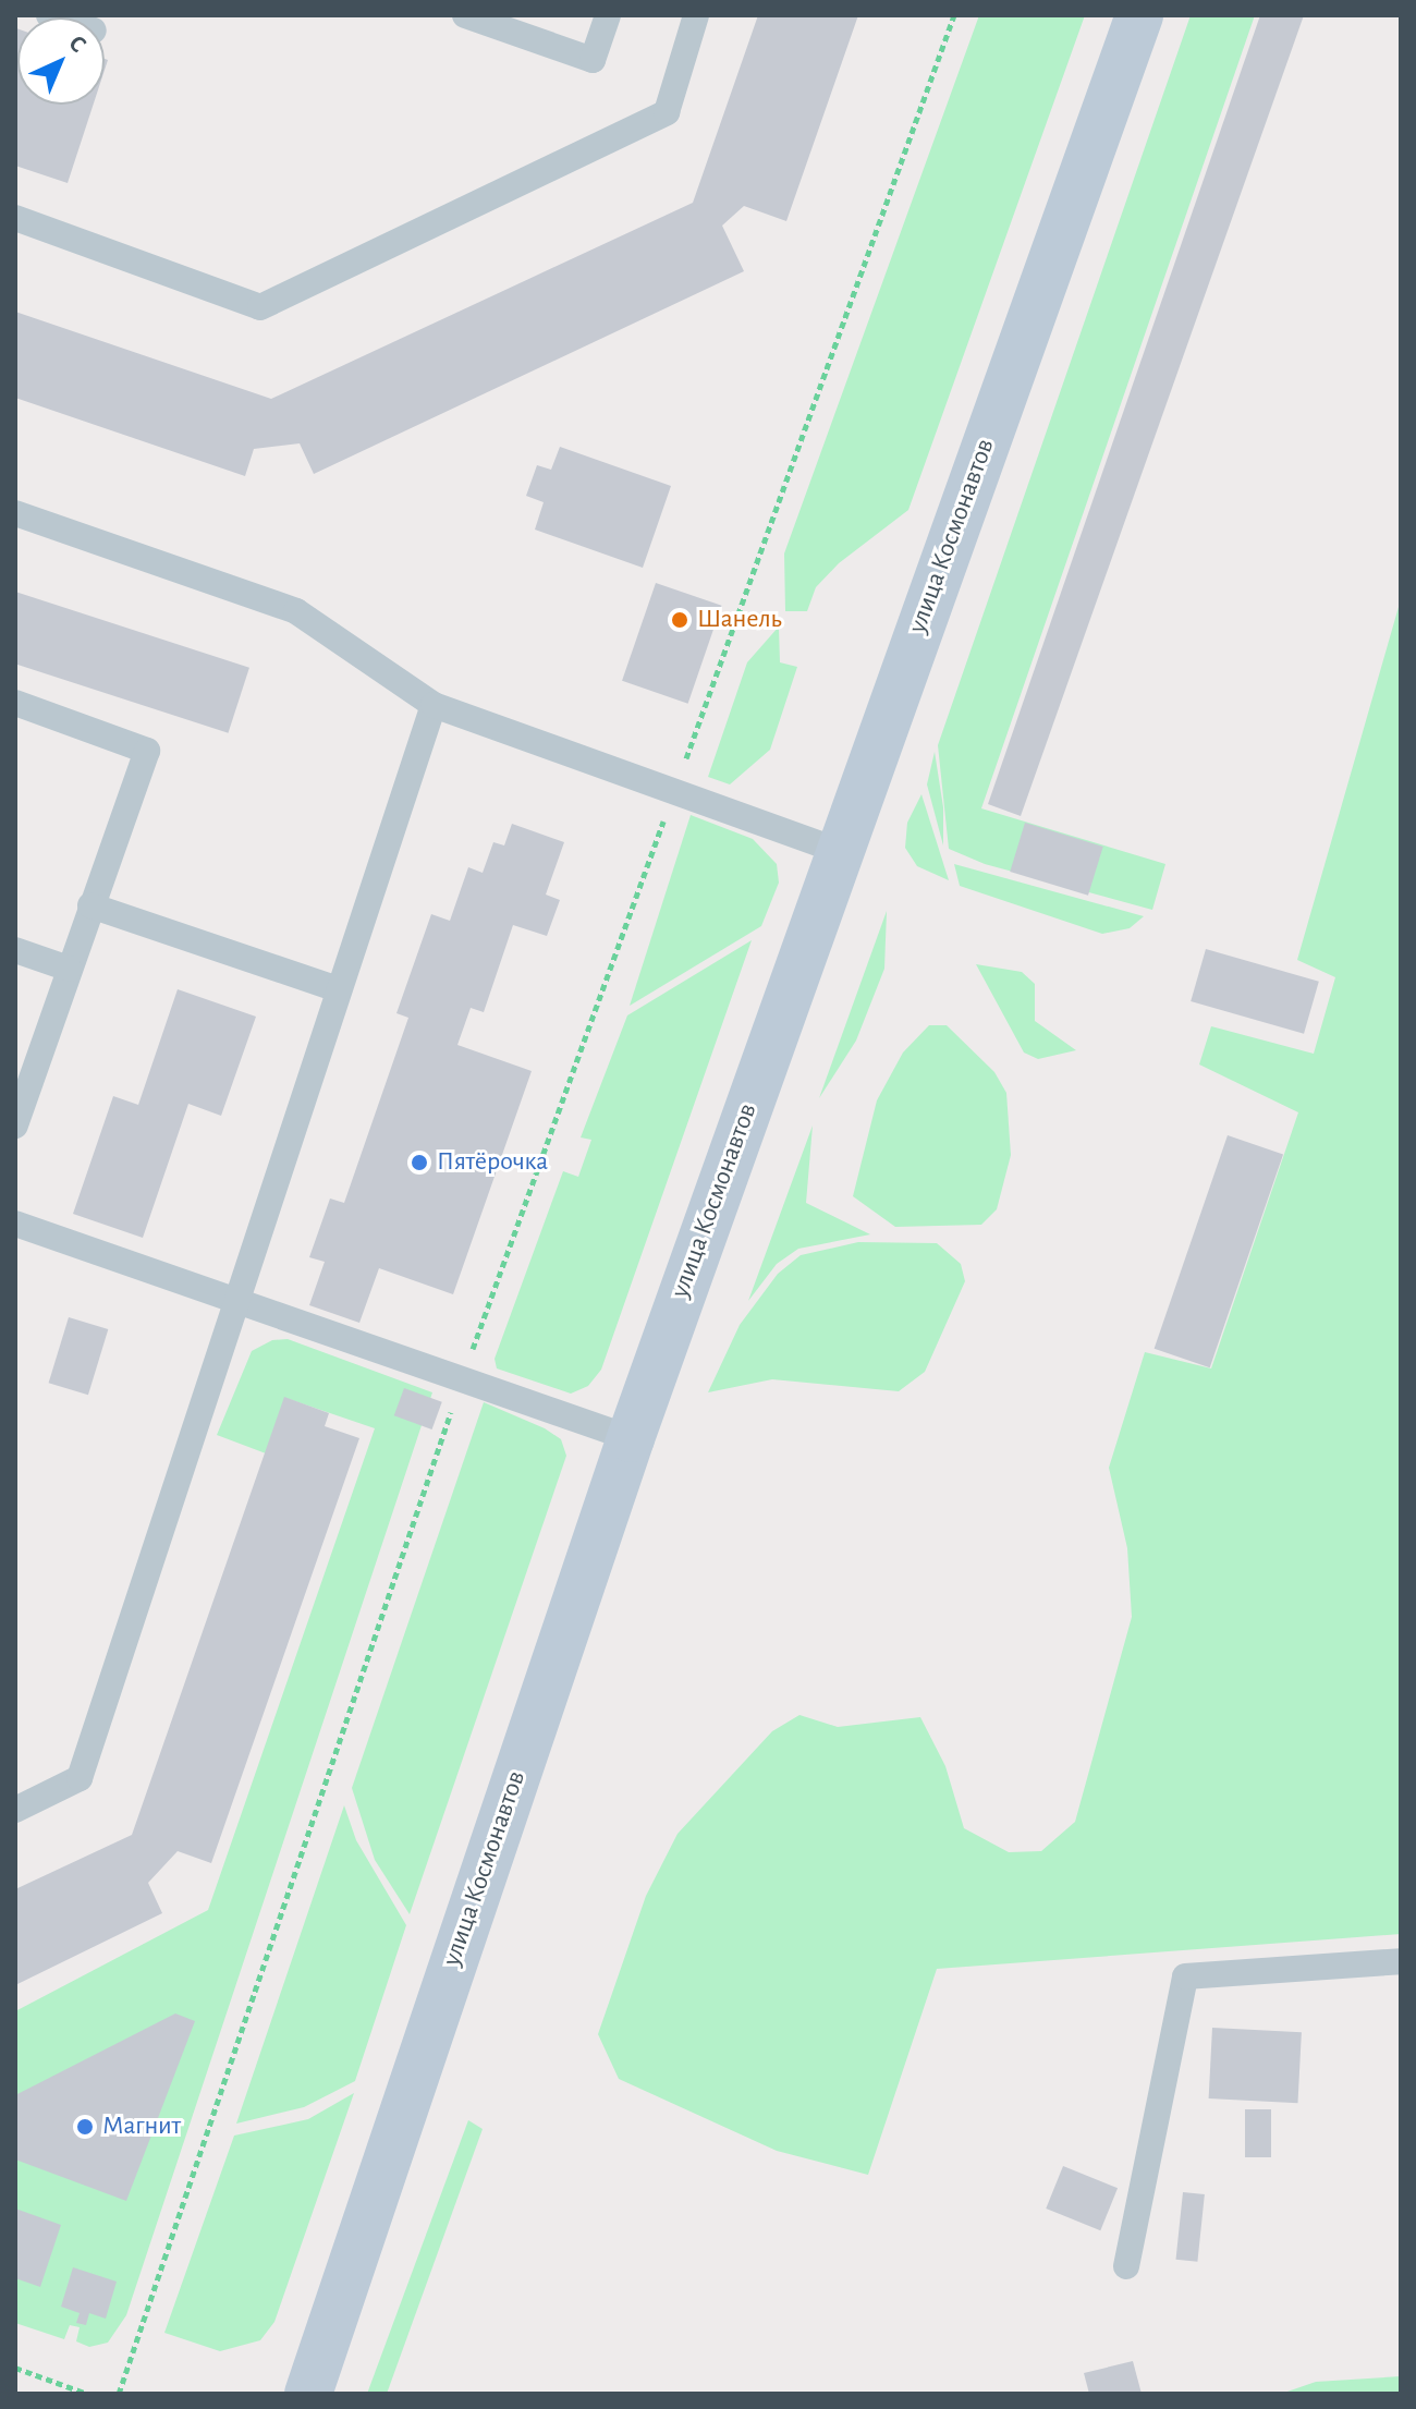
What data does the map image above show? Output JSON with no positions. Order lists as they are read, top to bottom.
{
  "streets": {
    "main road": ["улица Космонавтов"]
  },
  "places": ["Шанель", "Пятёрочка", "Магнит"],
  "north": "top right"
}
